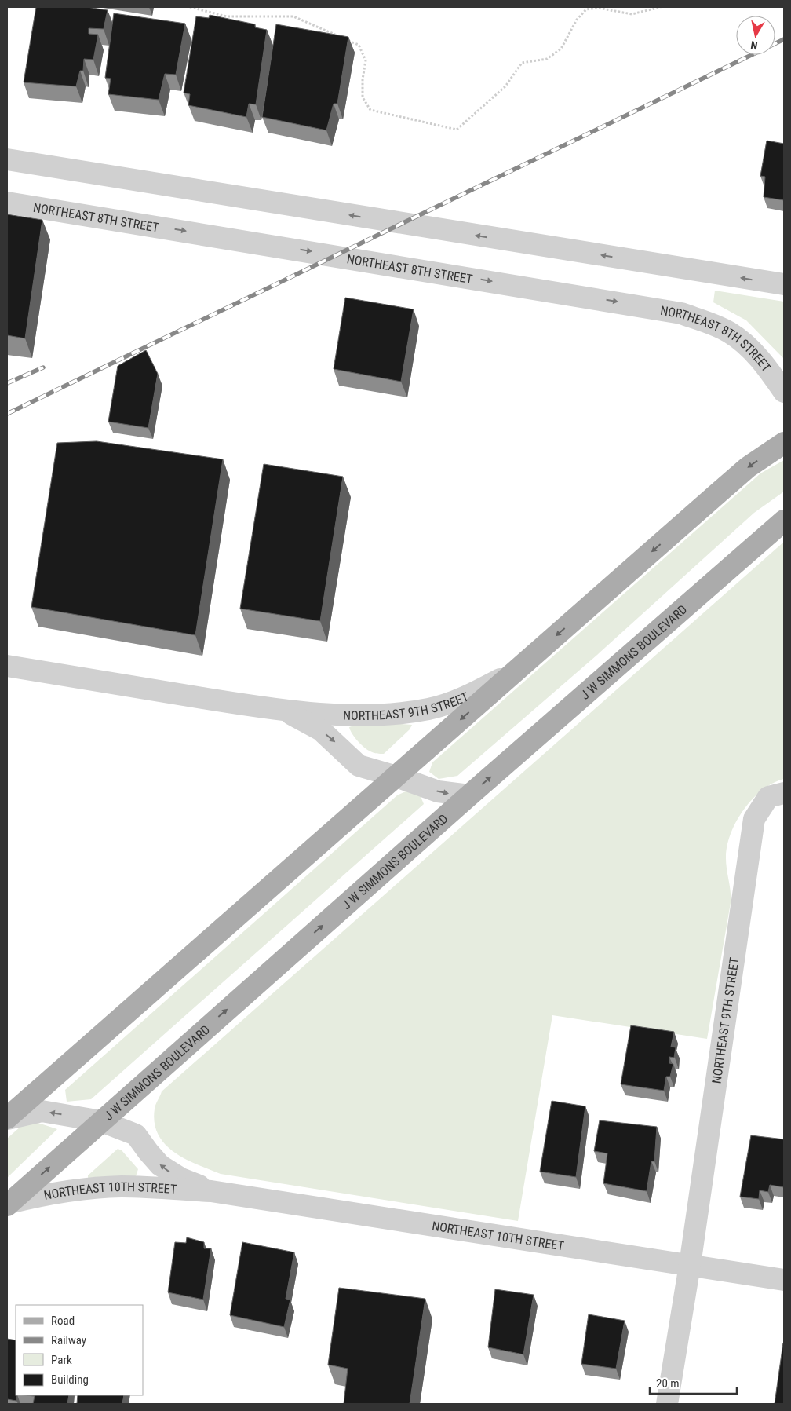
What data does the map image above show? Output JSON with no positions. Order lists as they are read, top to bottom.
{
  "streets": {
    "main road": ["J W SIMMONS BOULEVARD"],
    "street": ["NORTHEAST 8TH STREET", "NORTHEAST 9TH STREET", "NORTHEAST 10TH STREET"]
  },
  "crossings": [
    ["J W SIMMONS BOULEVARD", "NORTHEAST 9TH STREET"],
    ["J W SIMMONS BOULEVARD", "NORTHEAST 10TH STREET"],
    ["NORTHEAST 9TH STREET", "NORTHEAST 10TH STREET"]
  ],
  "legend": [
    "Road",
    "Railway",
    "Park",
    "Building"
  ],
  "scale_bar": "20 m",
  "north": "bottom"
}
